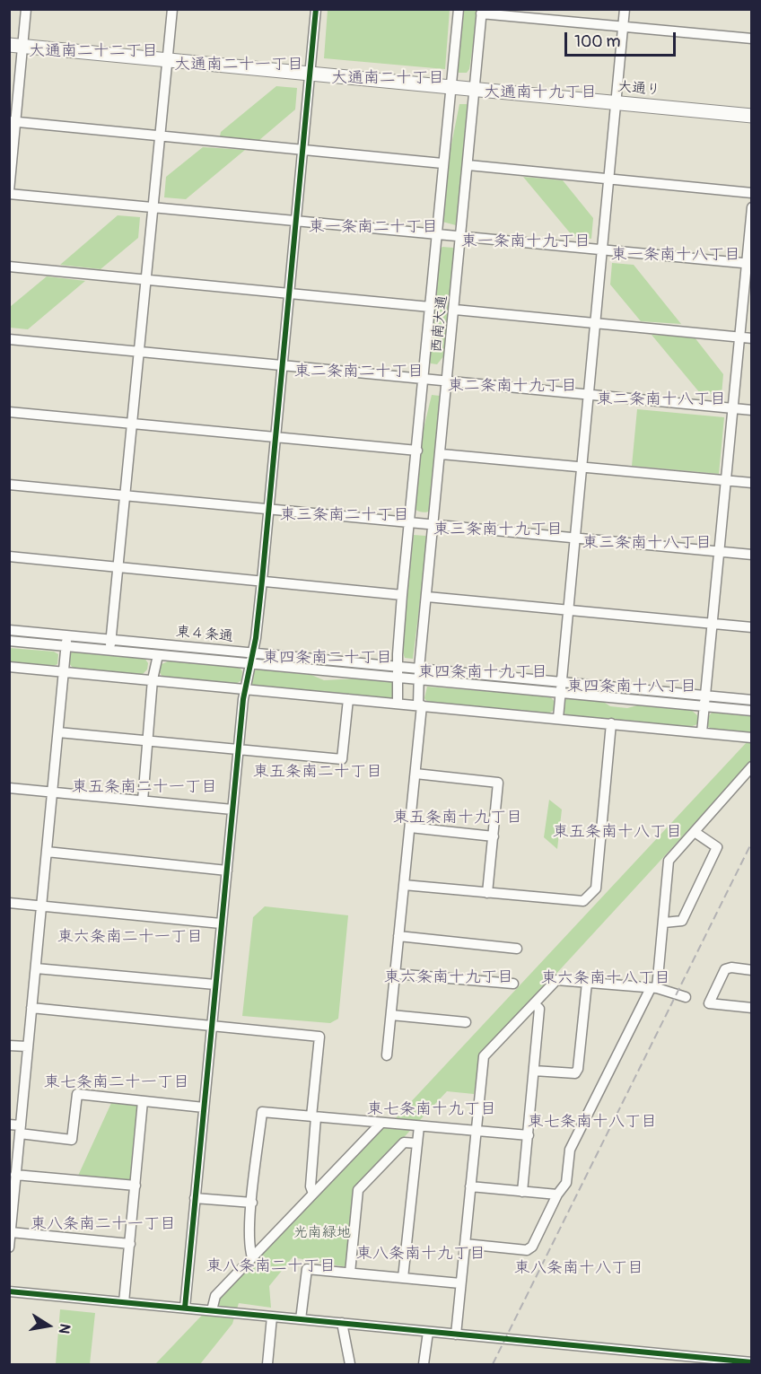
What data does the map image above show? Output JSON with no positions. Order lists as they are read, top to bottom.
{
  "streets": {
    "highway": ["大通り"],
    "street": ["西南大通", "東４条通"]
  },
  "crossings": [
    ["大通り", "西南大通"],
    ["西南大通", "東４条通"]
  ],
  "districts": [
    "大通南二十二丁目",
    "大通南二十一丁目",
    "大通南二十丁目",
    "大通南十九丁目",
    "東一条南二十丁目",
    "東一条南十九丁目",
    "東一条南十八丁目",
    "東二条南二十丁目",
    "東二条南十九丁目",
    "東二条南十八丁目",
    "東三条南二十丁目",
    "東三条南十九丁目",
    "東三条南十八丁目",
    "東四条南二十丁目",
    "東四条南十九丁目",
    "東四条南十八丁目",
    "東五条南二十丁目",
    "東五条南二十一丁目",
    "東五条南十九丁目",
    "東五条南十八丁目",
    "東六条南二十一丁目",
    "東六条南十九丁目",
    "東六条南十八丁目",
    "東七条南二十一丁目",
    "東七条南十九丁目",
    "東七条南十八丁目",
    "東八条南二十一丁目",
    "東八条南十九丁目",
    "東八条南二十丁目",
    "東八条南十八丁目"
  ],
  "parks": ["光南緑地"],
  "scale_bar": "100 m",
  "north": "right"
}
